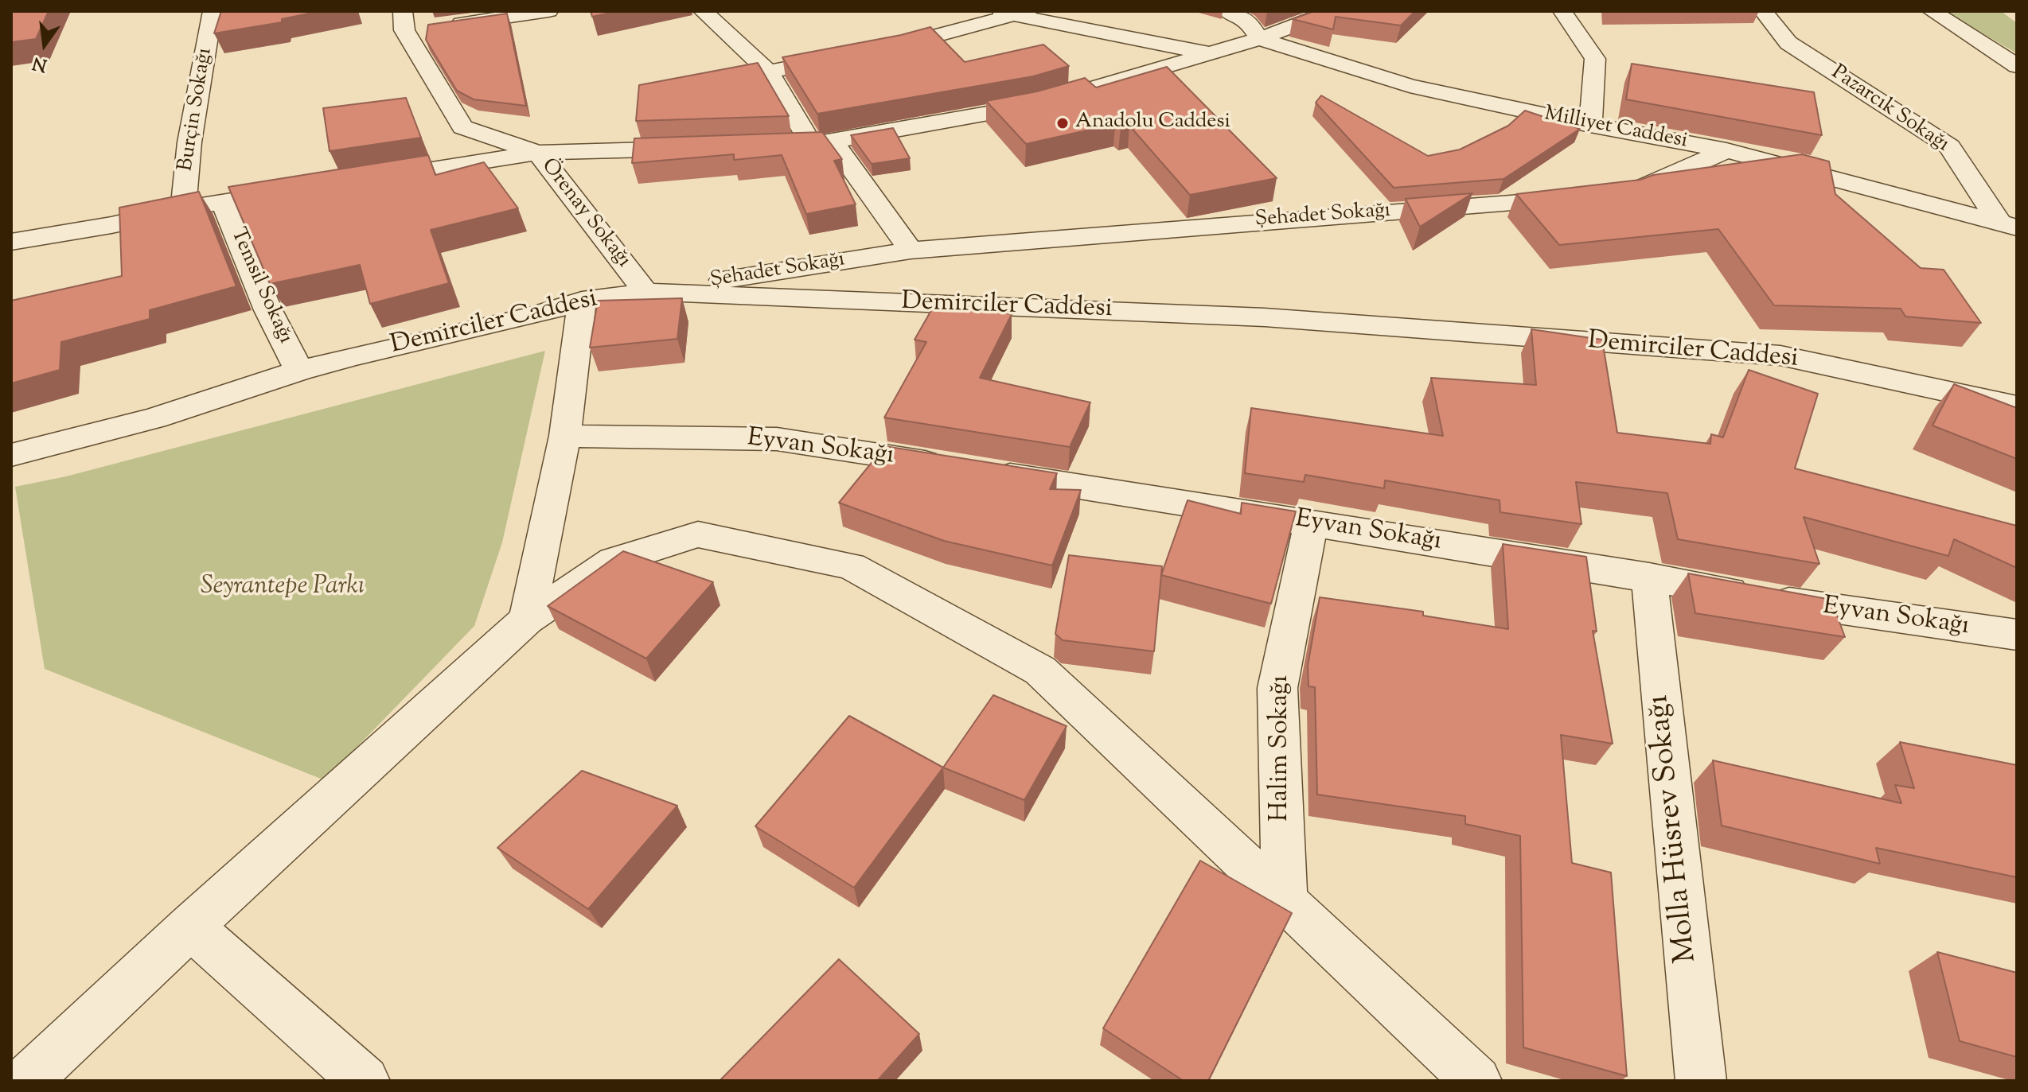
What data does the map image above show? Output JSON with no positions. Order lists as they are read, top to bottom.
{
  "streets": {
    "street": [
      "Burçin Sokağı",
      "Pazarcık Sokağı",
      "Milliyet Caddesi",
      "Örenay Sokağı",
      "Şehadet Sokağı",
      "Temsil Sokağı",
      "Demirciler Caddesi",
      "Eyvan Sokağı",
      "Halim Sokağı",
      "Molla Hüsrev Sokağı"
    ]
  },
  "crossings": [
    ["Pazarcık Sokağı", "Milliyet Caddesi"],
    ["Milliyet Caddesi", "Şehadet Sokağı"],
    ["Örenay Sokağı", "Şehadet Sokağı"],
    ["Örenay Sokağı", "Demirciler Caddesi"],
    ["Şehadet Sokağı", "Demirciler Caddesi"],
    ["Temsil Sokağı", "Demirciler Caddesi"],
    ["Eyvan Sokağı", "Halim Sokağı"],
    ["Eyvan Sokağı", "Molla Hüsrev Sokağı"]
  ],
  "parks": ["Seyrantepe Parkı"],
  "places": ["Anadolu Caddesi"],
  "north": "bottom"
}
